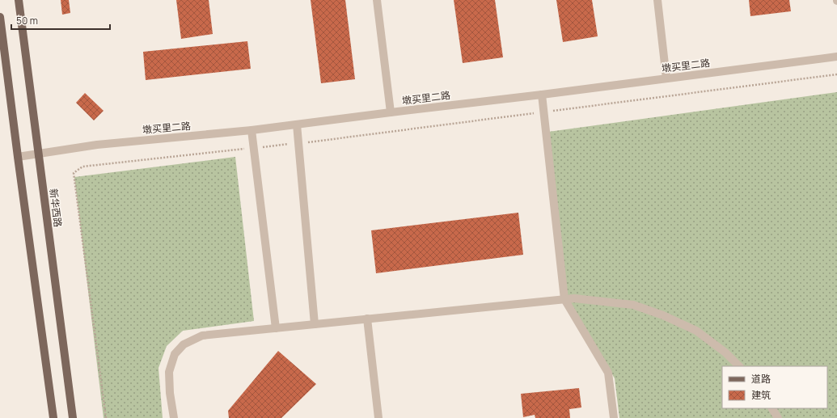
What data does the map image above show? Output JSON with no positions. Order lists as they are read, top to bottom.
{
  "streets": {
    "main road": ["新华西路"],
    "street": ["墩买里二路"]
  },
  "crossings": [
    ["墩买里二路", "新华西路"]
  ],
  "legend": ["道路", "建筑"],
  "scale_bar": "50 m"
}
